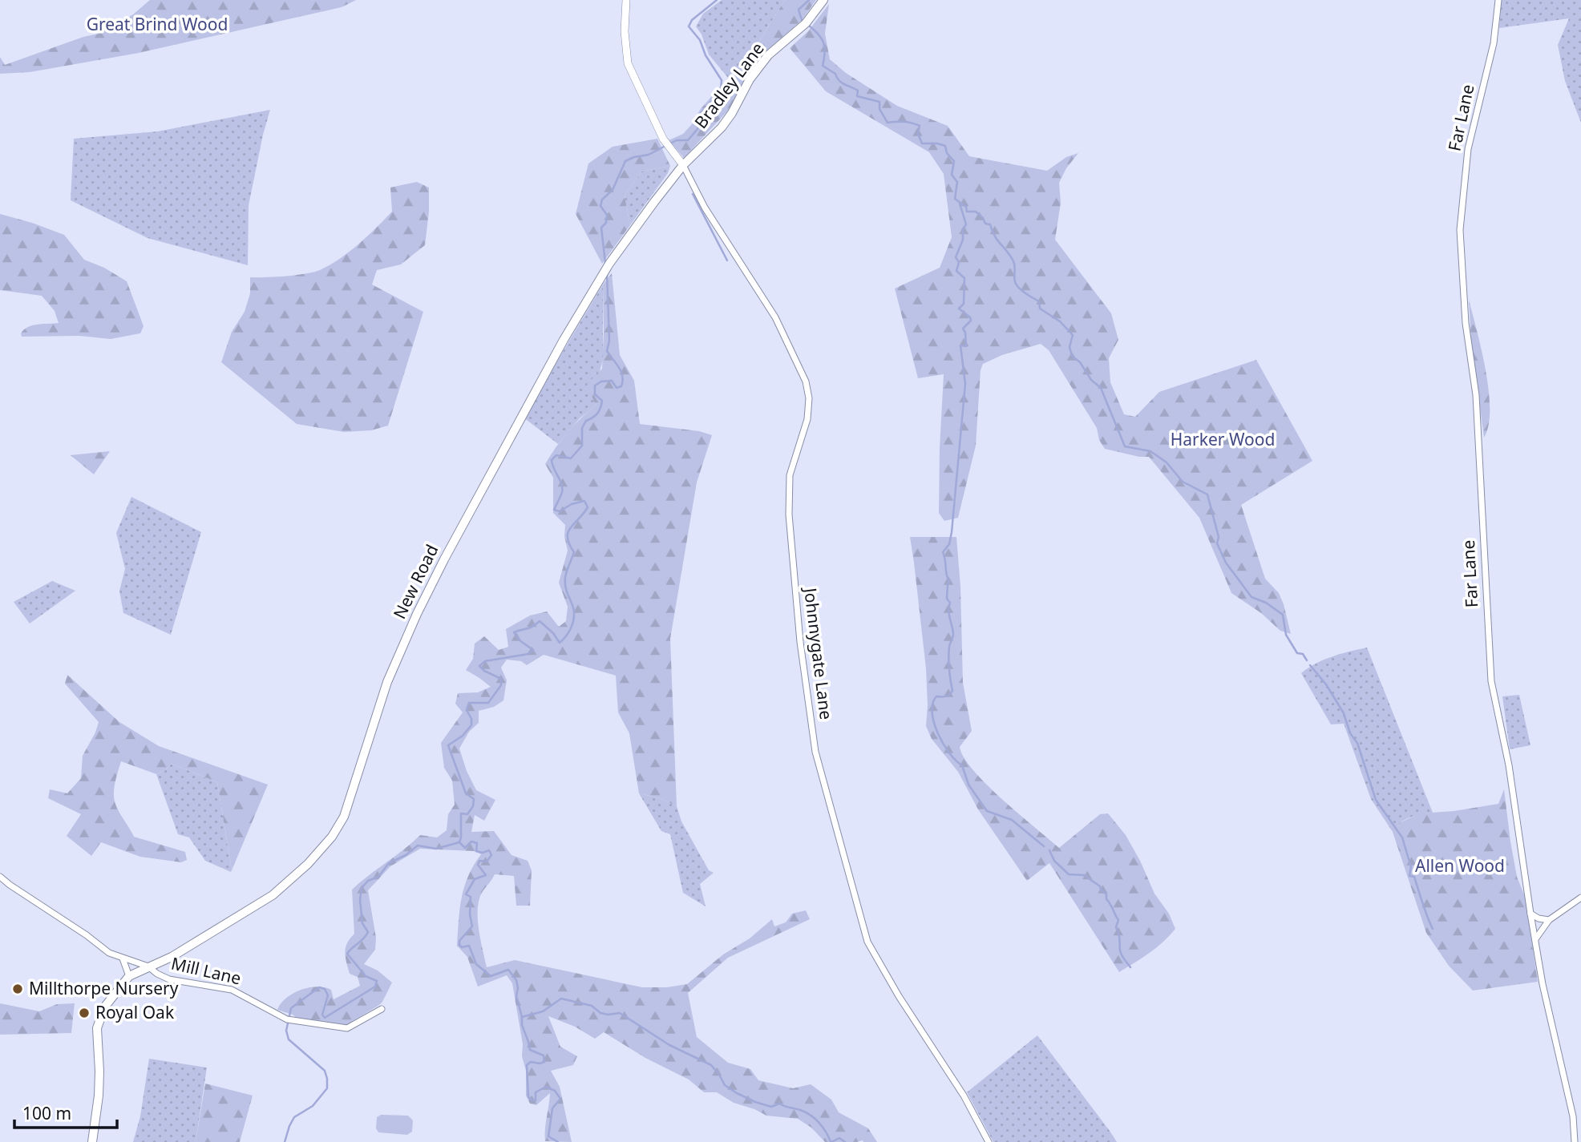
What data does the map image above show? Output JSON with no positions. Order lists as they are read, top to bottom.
{
  "streets": {
    "main road": ["Bradley Lane", "New Road"],
    "street": ["Far Lane", "Johnnygate Lane", "Mill Lane"]
  },
  "crossings": [
    ["Bradley Lane", "New Road"],
    ["Bradley Lane", "Johnnygate Lane"],
    ["New Road", "Johnnygate Lane"],
    ["New Road", "Mill Lane"]
  ],
  "parks": ["Great Brind Wood", "Harker Wood", "Allen Wood"],
  "places": ["Millthorpe Nursery", "Royal Oak"],
  "scale_bar": "100 m"
}
